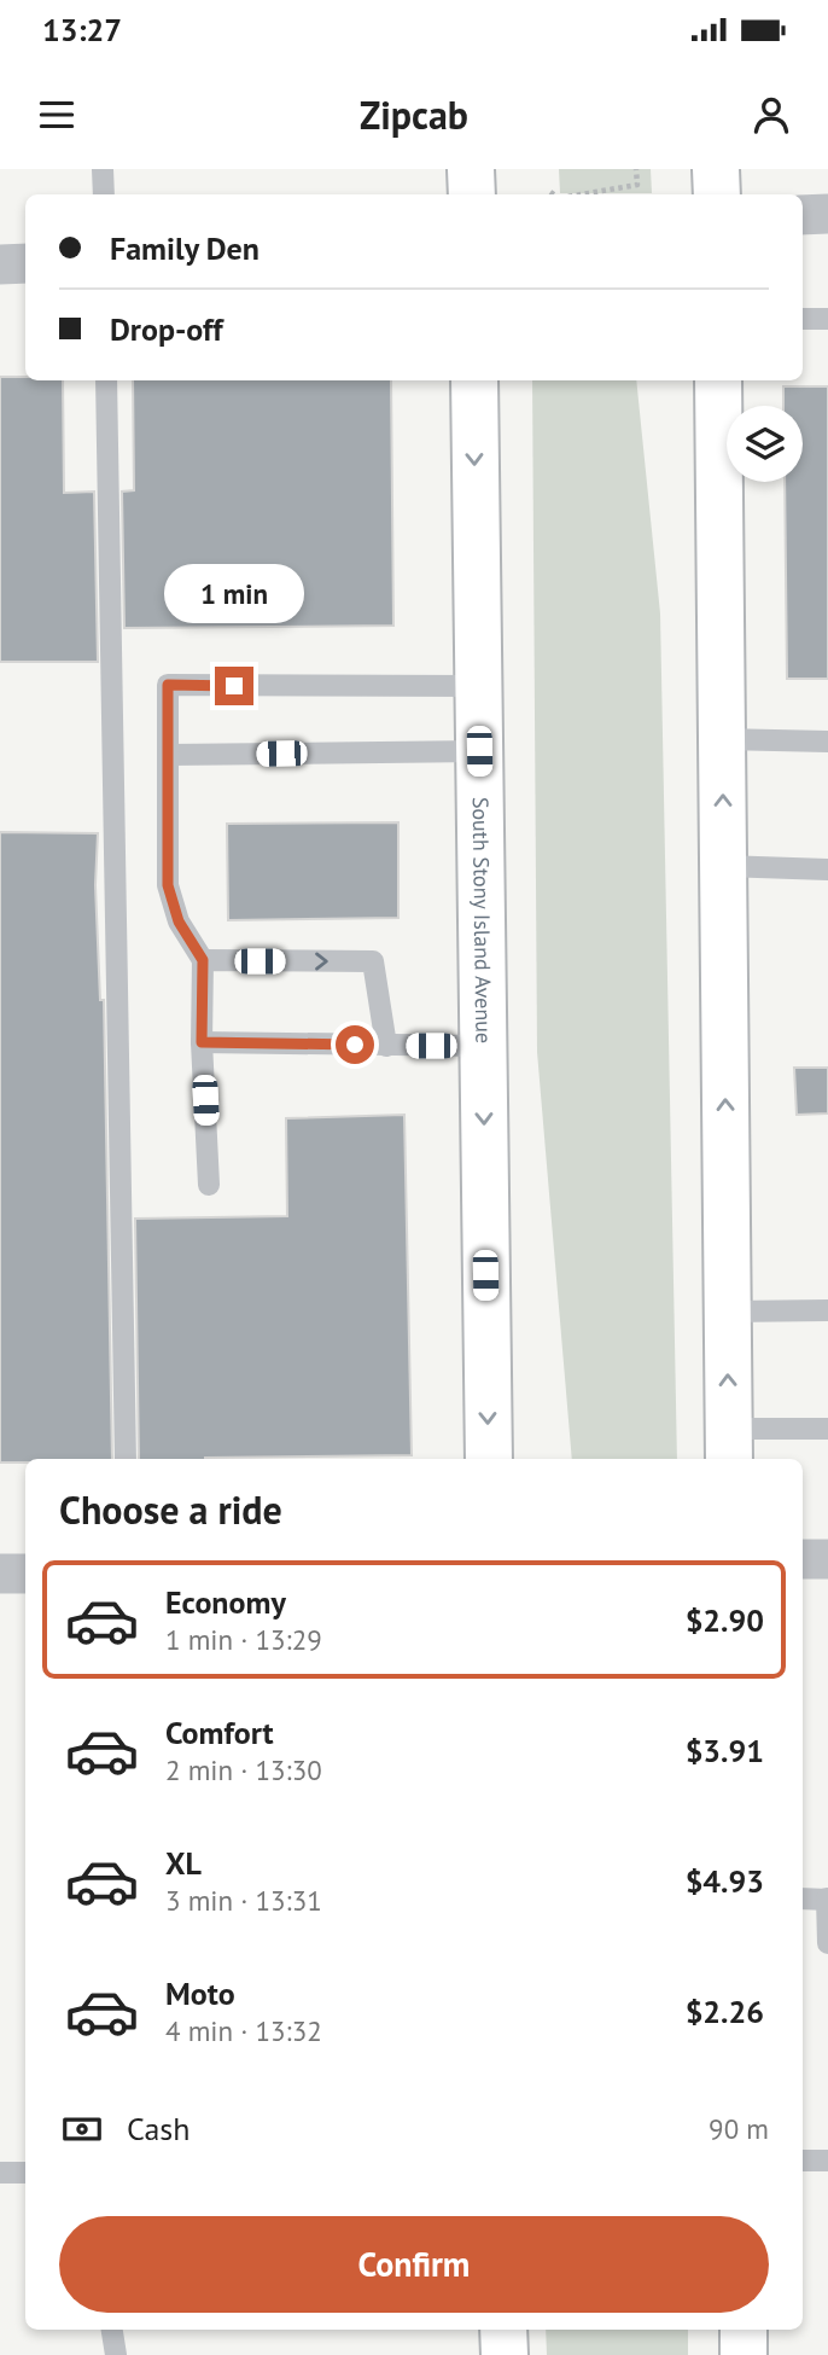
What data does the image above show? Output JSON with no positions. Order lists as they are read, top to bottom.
{
  "streets": {
    "highway": ["South Stony Island Avenue"]
  },
  "page": {
    "status": "13:27",
    "header": "Zipcab",
    "banner": ["Family Den", "Drop-off"],
    "bubble": "1 min",
    "heading": "Choose a ride",
    "list": [
      {
        "name": "Economy",
        "note": "1 min · 13:29",
        "value": "$2.90"
      },
      {
        "name": "Comfort",
        "note": "2 min · 13:30",
        "value": "$3.91"
      },
      {
        "name": "XL",
        "note": "3 min · 13:31",
        "value": "$4.93"
      },
      {
        "name": "Moto",
        "note": "4 min · 13:32",
        "value": "$2.26"
      }
    ],
    "pay": ["Cash", "90 m"],
    "buttons": "Confirm"
  }
}
